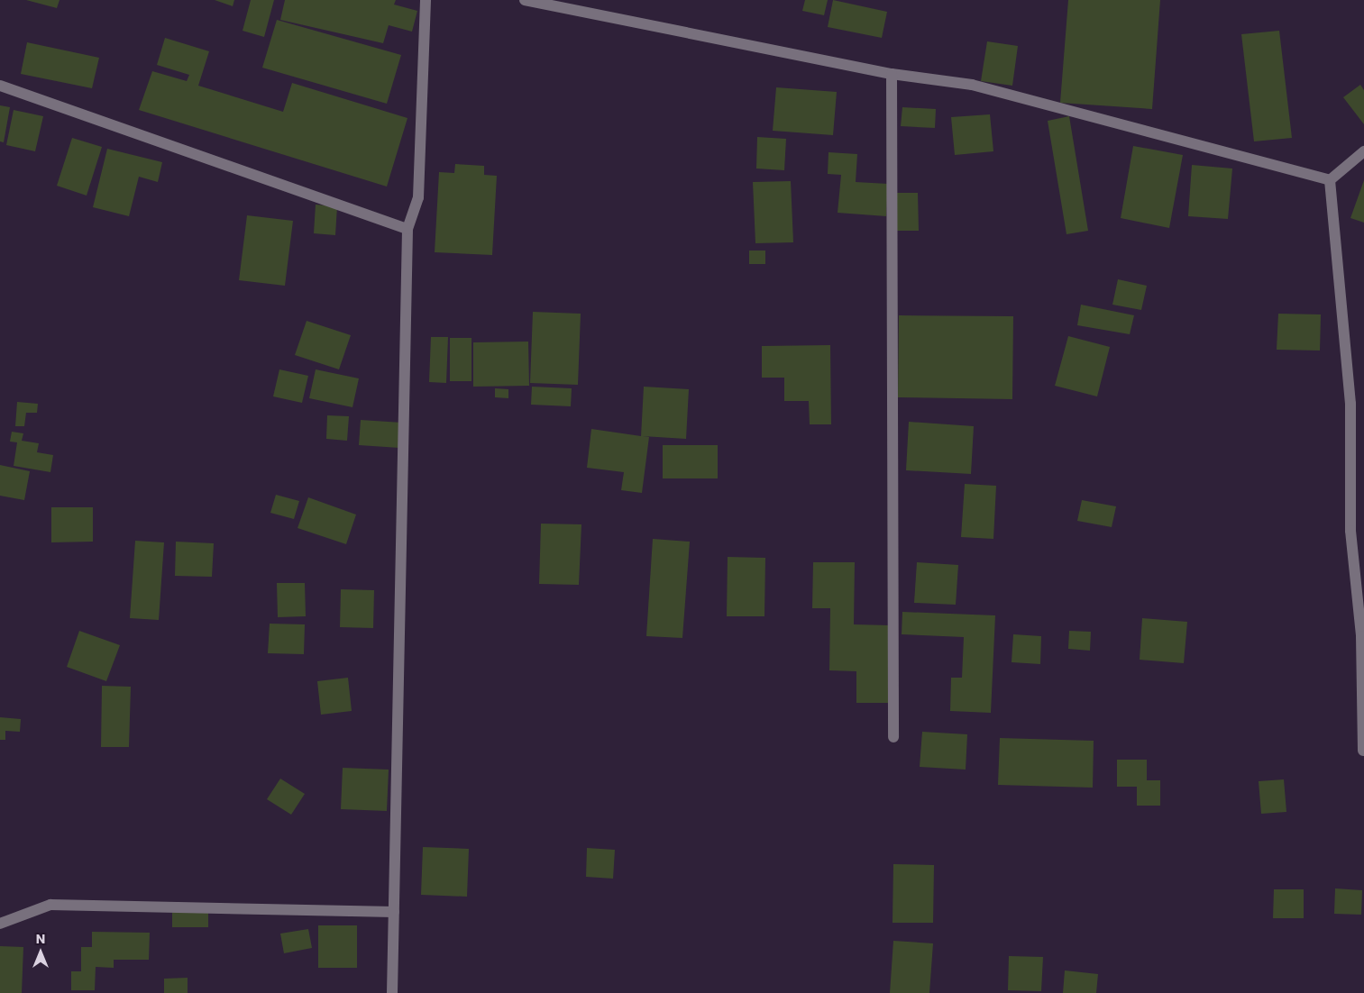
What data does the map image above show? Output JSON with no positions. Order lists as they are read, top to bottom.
{
  "north": "top"
}
